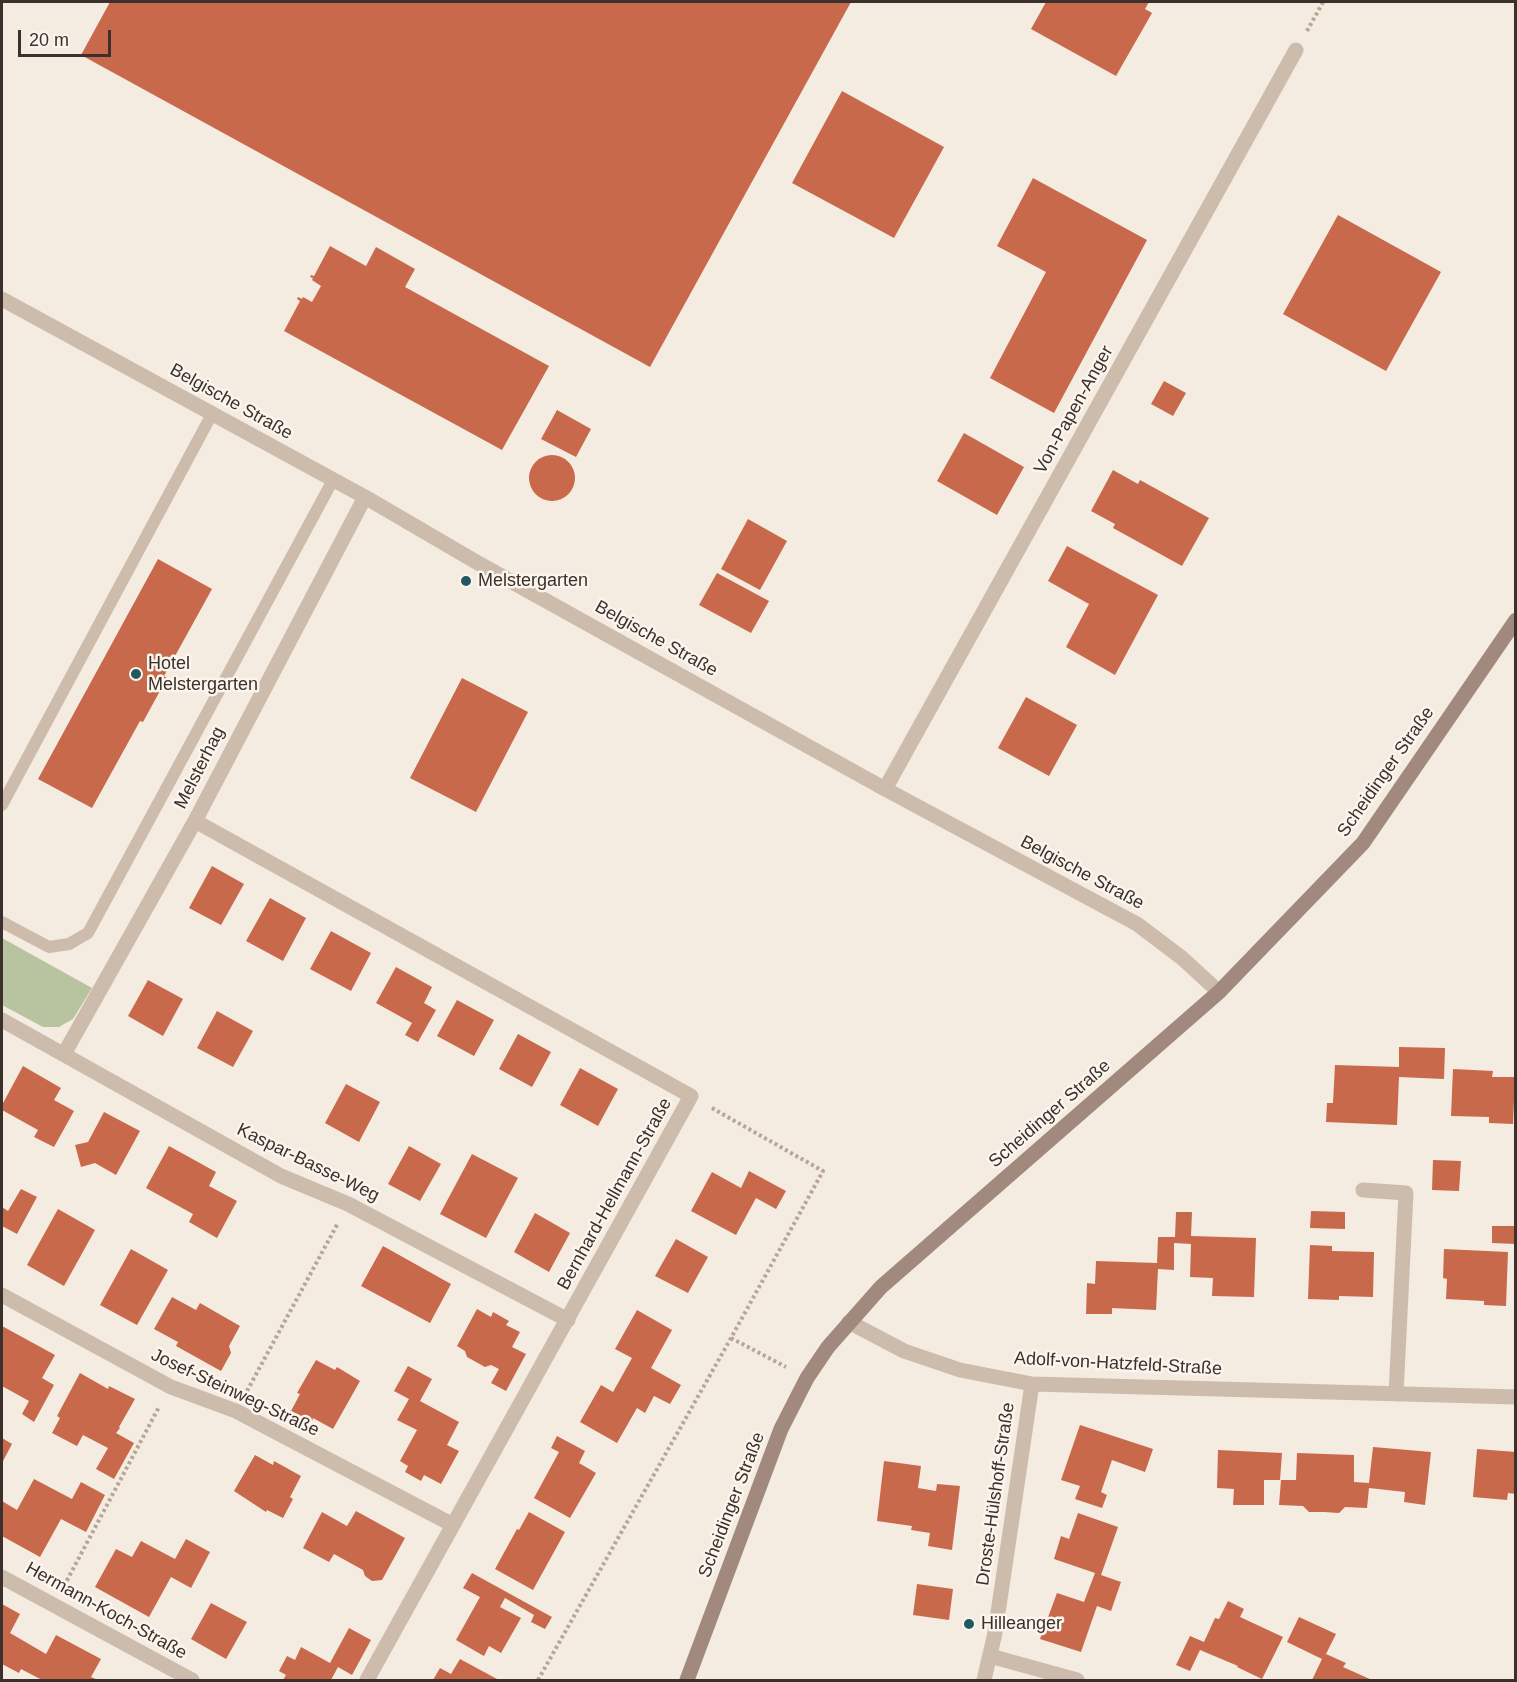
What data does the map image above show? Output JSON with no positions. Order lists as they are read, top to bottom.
{
  "streets": {
    "main road": ["Scheidinger Straße"],
    "street": [
      "Belgische Straße",
      "Von-Papen-Anger",
      "Melsterhag",
      "Kaspar-Basse-Weg",
      "Bernhard-Hellmann-Straße",
      "Adolf-von-Hatzfeld-Straße",
      "Josef-Steinweg-Straße",
      "Droste-Hülshoff-Straße",
      "Hermann-Koch-Straße"
    ]
  },
  "crossings": [
    ["Belgische Straße", "Von-Papen-Anger"],
    ["Belgische Straße", "Melsterhag"],
    ["Belgische Straße", "Scheidinger Straße"],
    ["Melsterhag", "Kaspar-Basse-Weg"],
    ["Melsterhag", "Bernhard-Hellmann-Straße"],
    ["Scheidinger Straße", "Adolf-von-Hatzfeld-Straße"],
    ["Kaspar-Basse-Weg", "Bernhard-Hellmann-Straße"],
    ["Bernhard-Hellmann-Straße", "Josef-Steinweg-Straße"],
    ["Adolf-von-Hatzfeld-Straße", "Droste-Hülshoff-Straße"]
  ],
  "places": ["Melstergarten", "Hotel Melstergarten", "Hilleanger"],
  "scale_bar": "20 m"
}
